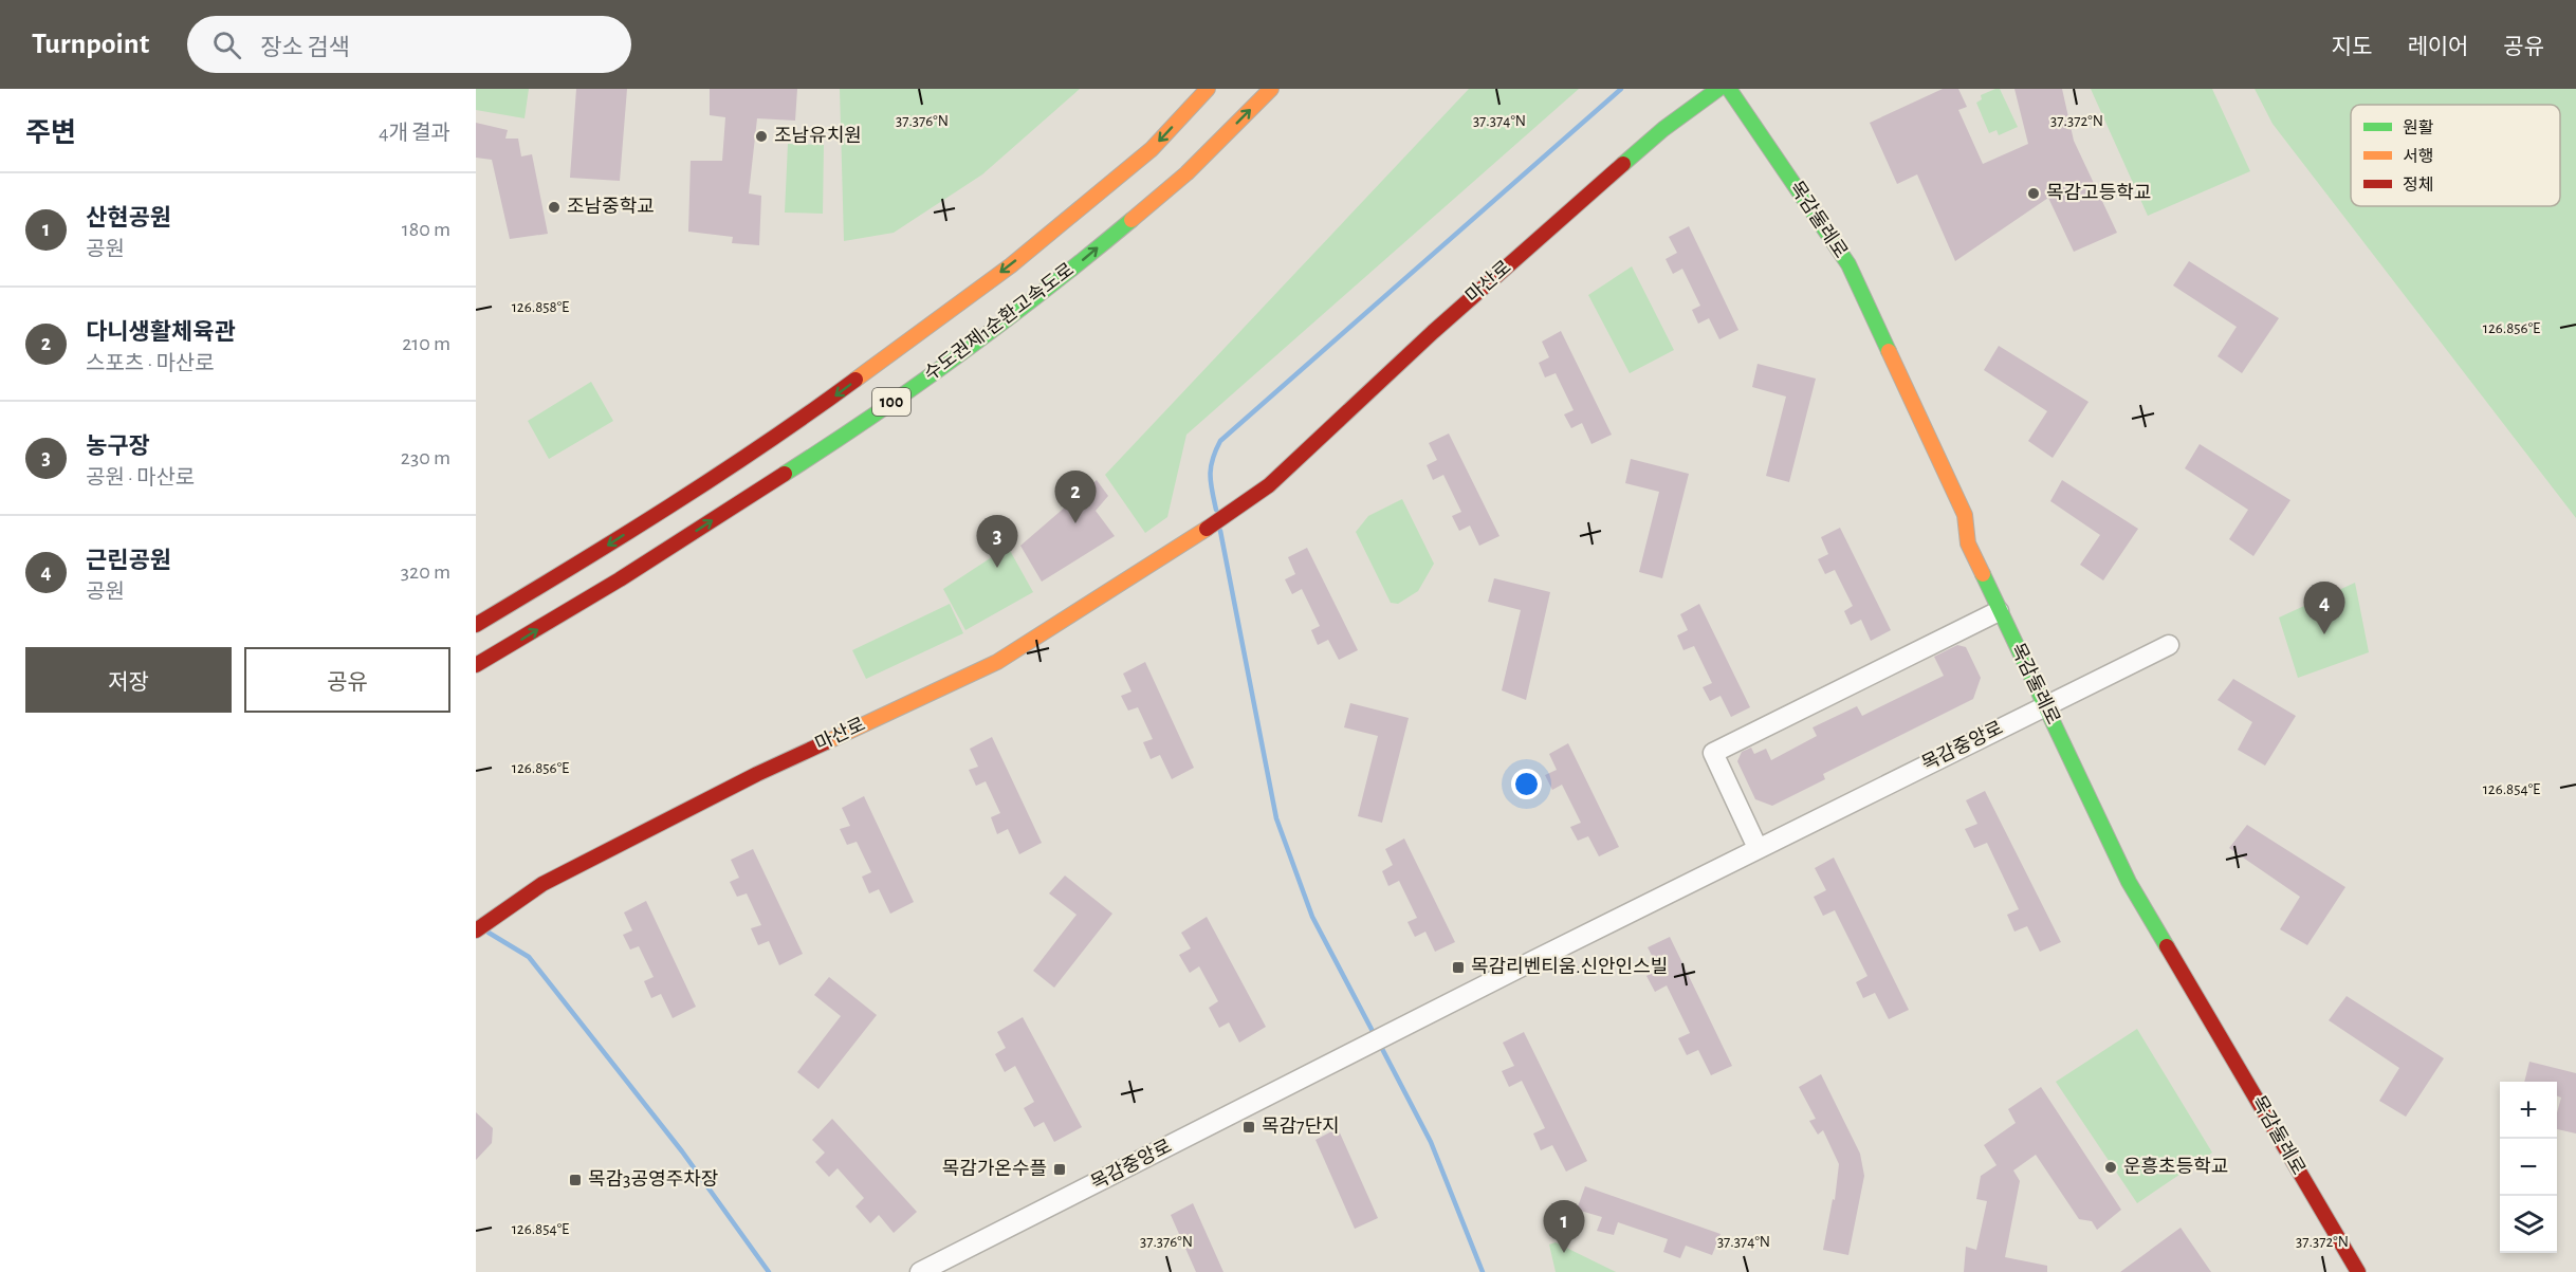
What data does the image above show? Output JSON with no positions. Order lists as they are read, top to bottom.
{
  "streets": {
    "main road": [
      "목감둘레로",
      "마산로",
      "수도권제1순환고속도로",
      "100"
    ],
    "street": ["목감중앙로"]
  },
  "crossings": [
    ["목감둘레로", "목감중앙로"]
  ],
  "places": {
    "other": [
      "조남유치원",
      "목감고등학교",
      "조남중학교",
      "운흥초등학교"
    ],
    "transit": [
      "목감리벤티움.신안인스빌",
      "목감7단지",
      "목감가온수플",
      "목감3공영주차장"
    ]
  },
  "legend": ["원활", "서행", "정체"],
  "page": {
    "header": "Turnpoint",
    "search": "장소 검색",
    "nav": ["지도", "레이어", "공유"],
    "heading": ["주변", "4개 결과"],
    "list": [
      {
        "mark": "1",
        "name": "산현공원",
        "note": "공원",
        "value": "180 m"
      },
      {
        "mark": "2",
        "name": "다니생활체육관",
        "note": "스포츠 · 마산로",
        "value": "210 m"
      },
      {
        "mark": "3",
        "name": "농구장",
        "note": "공원 · 마산로",
        "value": "230 m"
      },
      {
        "mark": "4",
        "name": "근린공원",
        "note": "공원",
        "value": "320 m"
      }
    ],
    "pins": [
      "2",
      "3",
      "4",
      "1"
    ],
    "buttons": ["저장", "공유"],
    "map_buttons": ["+", "−"]
  },
  "coordinates": [
    "37.376°N",
    "37.374°N",
    "37.372°N",
    "126.858°E",
    "126.856°E",
    "126.854°E"
  ]
}
